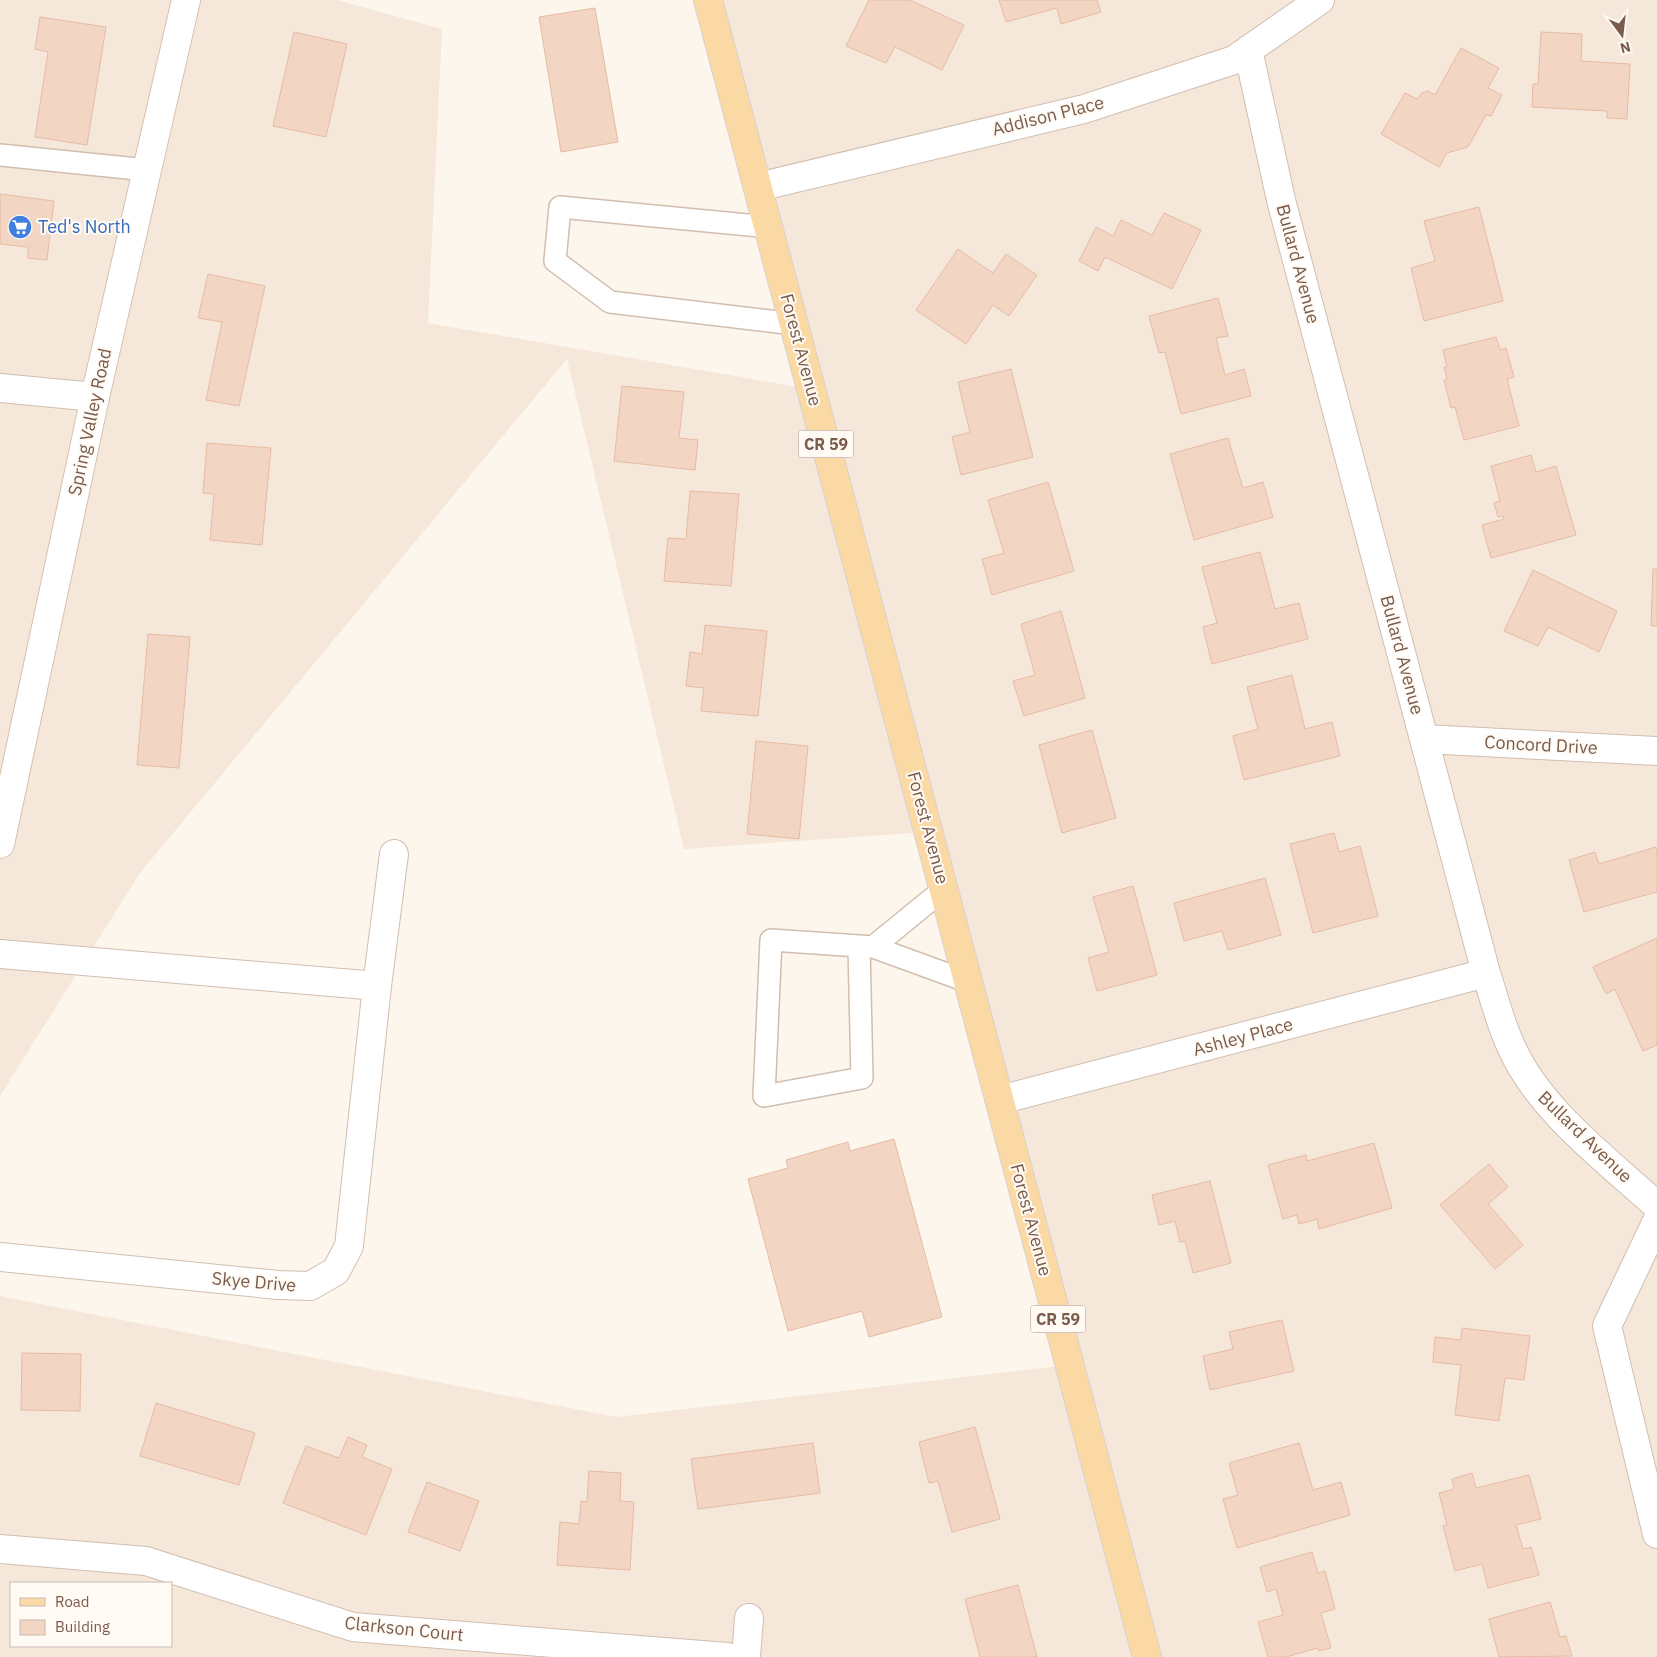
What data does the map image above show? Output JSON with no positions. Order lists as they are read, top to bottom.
{
  "streets": {
    "main road": ["Forest Avenue", "CR 59"],
    "street": [
      "Addison Place",
      "Bullard Avenue",
      "Spring Valley Road",
      "Concord Drive",
      "Ashley Place",
      "Skye Drive",
      "Clarkson Court"
    ]
  },
  "crossings": [
    ["Addison Place", "Bullard Avenue"],
    ["Addison Place", "Forest Avenue"],
    ["Bullard Avenue", "Concord Drive"],
    ["Bullard Avenue", "Ashley Place"],
    ["Forest Avenue", "Ashley Place"]
  ],
  "places": {
    "supermarket": ["Ted's North"]
  },
  "legend": ["Road", "Building"],
  "north": "bottom"
}
